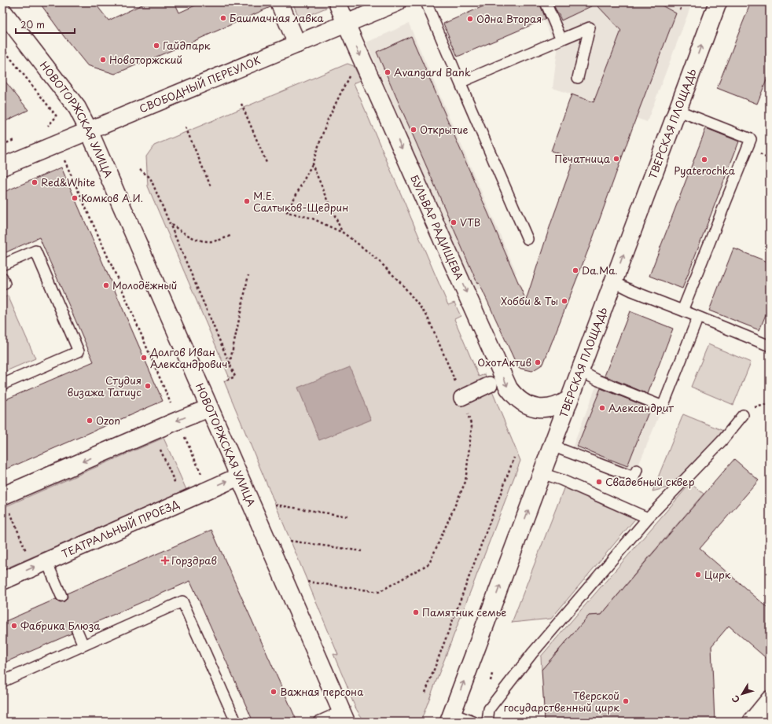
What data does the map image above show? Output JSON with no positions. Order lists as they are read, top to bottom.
{
  "streets": {
    "street": [
      "СВОБОДНЫЙ ПЕРЕУЛОК",
      "НОВОТОРЖСКАЯ УЛИЦА",
      "ТВЕРСКАЯ ПЛОЩАДЬ",
      "БУЛЬВАР РАДИЩЕВА",
      "ТЕАТРАЛЬНЫЙ ПРОЕЗД"
    ]
  },
  "crossings": [
    ["СВОБОДНЫЙ ПЕРЕУЛОК", "НОВОТОРЖСКАЯ УЛИЦА"],
    ["СВОБОДНЫЙ ПЕРЕУЛОК", "БУЛЬВАР РАДИЩЕВА"],
    ["НОВОТОРЖСКАЯ УЛИЦА", "ТЕАТРАЛЬНЫЙ ПРОЕЗД"],
    ["ТВЕРСКАЯ ПЛОЩАДЬ", "БУЛЬВАР РАДИЩЕВА"]
  ],
  "one_way": ["ТВЕРСКАЯ ПЛОЩАДЬ", "БУЛЬВАР РАДИЩЕВА"],
  "places": {
    "other": [
      "Башмачная лавка",
      "Одна Вторая",
      "Гайдпарк",
      "Новоторжский",
      "Avangard Bank",
      "Открытие",
      "Печатница",
      "Pyaterochka",
      "Red&White",
      "Комков А.И.",
      "М.Е. Салтыков-Щедрин",
      "VTB",
      "Da.Ma.",
      "Молодёжный",
      "Хобби & Ты",
      "Долгов Иван Александрович",
      "ОхотАктив",
      "Студия визажа Татиус",
      "Александрит",
      "Ozon",
      "Свадебный сквер",
      "Цирк",
      "Памятник семье",
      "Фабрика Блюза",
      "Важная персона",
      "Тверской государственный цирк"
    ],
    "health": ["Горздрав"]
  },
  "scale_bar": "20 m",
  "north": "bottom left"
}
